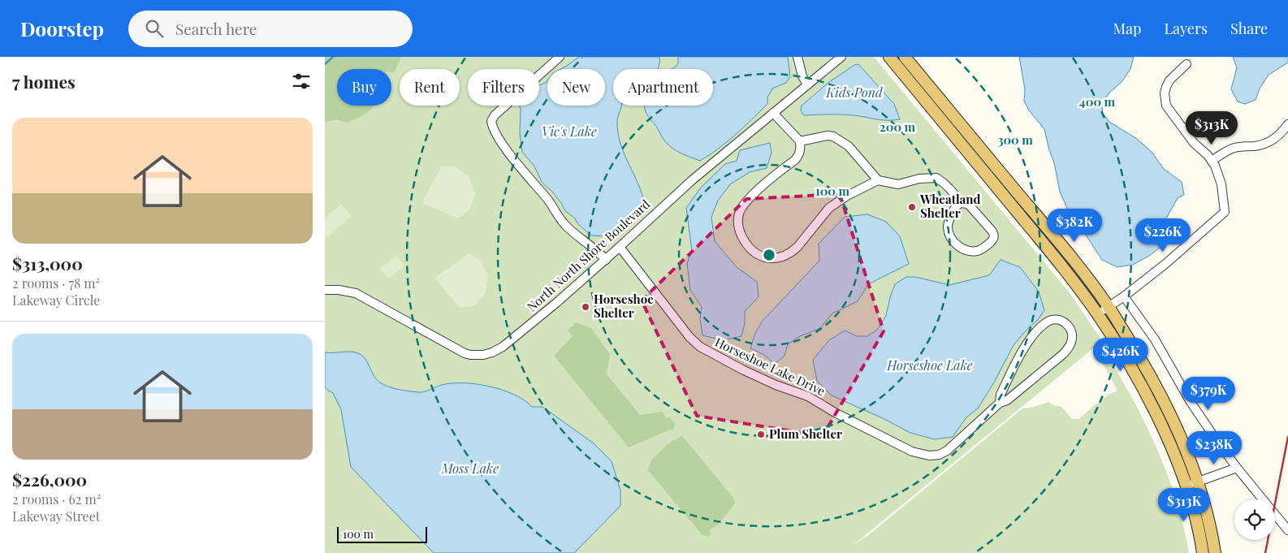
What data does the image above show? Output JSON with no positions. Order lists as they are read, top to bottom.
{
  "streets": {
    "street": ["North North Shore Boulevard", "Horseshoe Lake Drive"]
  },
  "crossings": [
    ["North North Shore Boulevard", "Horseshoe Lake Drive"]
  ],
  "water": [
    "Kids Pond",
    "Vic's Lake",
    "Horseshoe Lake",
    "Moss Lake"
  ],
  "places": ["Wheatland Shelter", "Horseshoe Shelter", "Plum Shelter"],
  "scale_bar": "100 m",
  "page": {
    "header": "Doorstep",
    "search": "Search here",
    "nav": ["Map", "Layers", "Share"],
    "heading": "7 homes",
    "chip": [
      "Buy",
      "Rent",
      "Filters",
      "New",
      "Apartment"
    ],
    "list": [
      {
        "name": "$313,000",
        "note": "2 rooms · 78 m² · Lakeway Circle"
      },
      {
        "name": "$226,000",
        "note": "2 rooms · 62 m² · Lakeway Street"
      }
    ],
    "price": [
      "$313K",
      "$382K",
      "$226K",
      "$426K",
      "$379K",
      "$238K",
      "$313K"
    ],
    "scale": "100 m"
  },
  "rings": [
    "400 m",
    "200 m",
    "300 m",
    "100 m"
  ]
}
